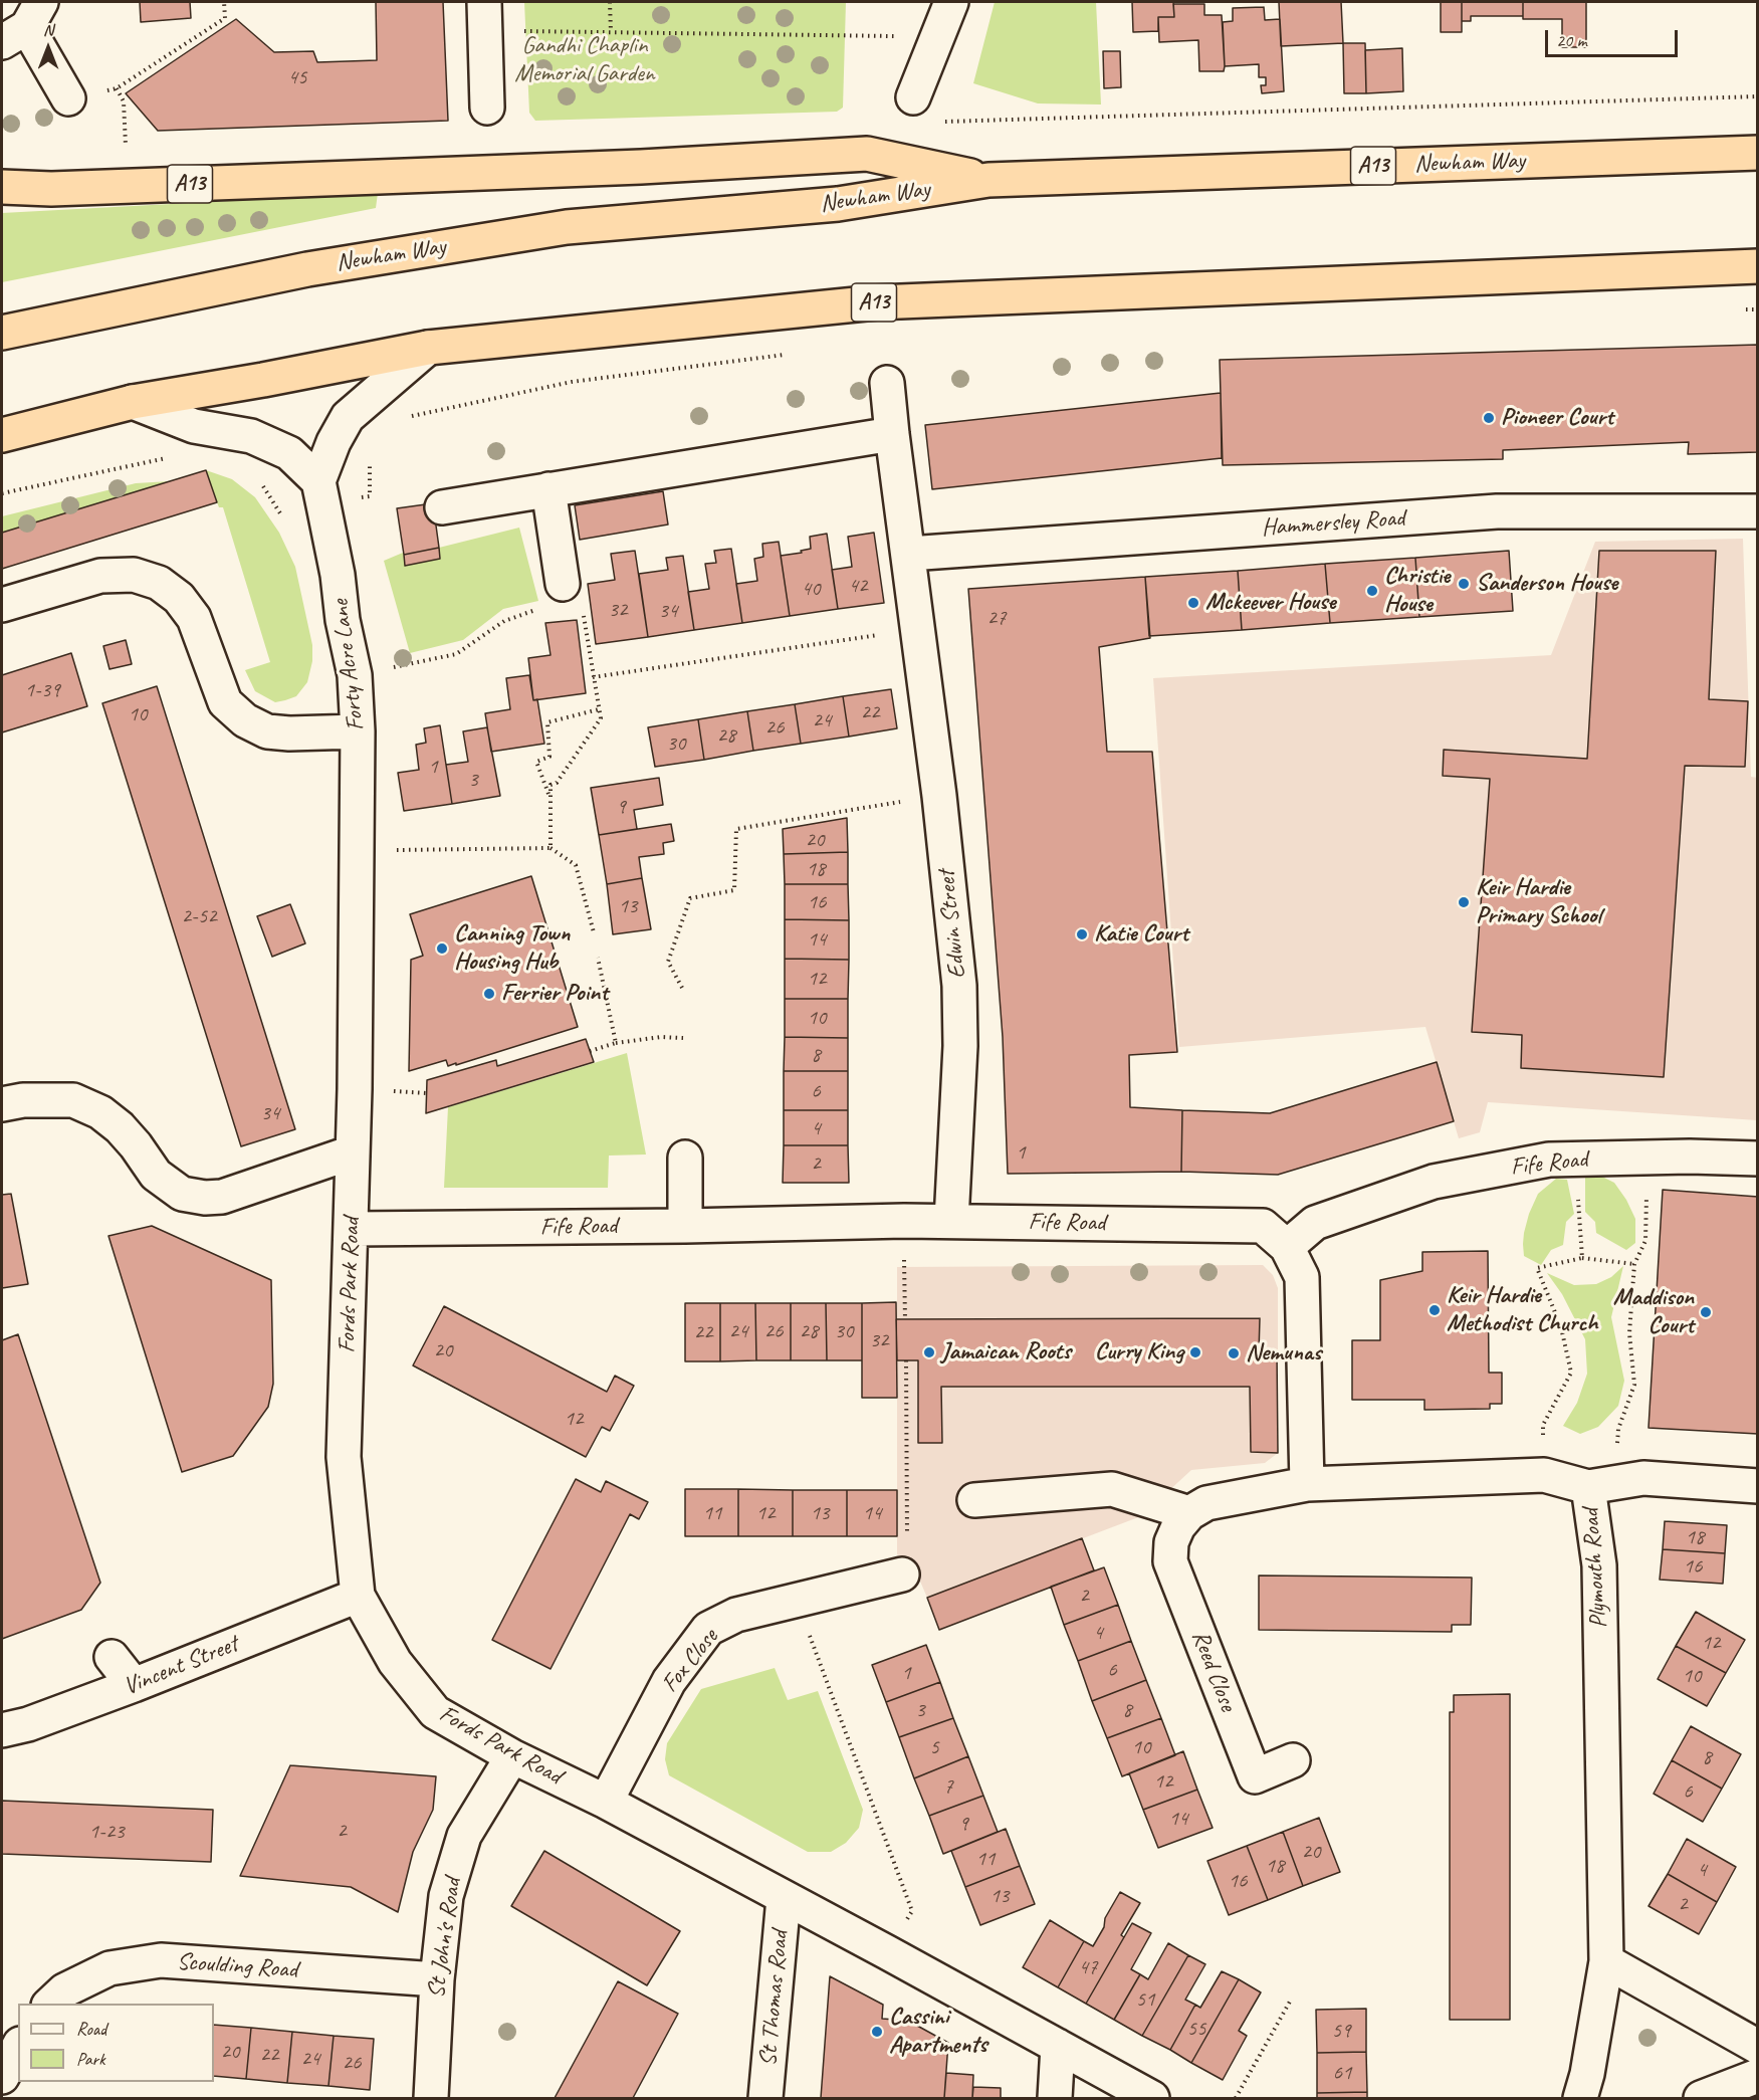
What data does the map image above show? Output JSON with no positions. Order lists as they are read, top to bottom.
{
  "streets": {
    "highway": ["Newham Way", "A13"],
    "street": [
      "Hammersley Road",
      "Forty Acre Lane",
      "Edwin Street",
      "Fife Road",
      "Fords Park Road",
      "Plymouth Road",
      "Fox Close",
      "Vincent Street",
      "Reed Close",
      "St John's Road",
      "Scoulding Road",
      "St Thomas Road"
    ]
  },
  "crossings": [
    ["Newham Way", "A13"],
    ["Hammersley Road", "Edwin Street"],
    ["Forty Acre Lane", "Fords Park Road"],
    ["Edwin Street", "Fife Road"],
    ["Fife Road", "Fords Park Road"],
    ["Fords Park Road", "Fox Close"],
    ["Fords Park Road", "Vincent Street"],
    ["Fords Park Road", "St John's Road"],
    ["Fords Park Road", "St Thomas Road"],
    ["Plymouth Road", "Reed Close"],
    ["St John's Road", "Scoulding Road"]
  ],
  "parks": ["Gandhi Chaplin Memorial Garden"],
  "places": [
    "Pioneer Court",
    "Sanderson House",
    "Christie House",
    "Mckeever House",
    "Keir Hardie Primary School",
    "Katie Court",
    "Canning Town Housing Hub",
    "Ferrier Point",
    "Keir Hardie Methodist Church",
    "Maddison Court",
    "Jamaican Roots",
    "Curry King",
    "Nemunas",
    "Cassini Apartments"
  ],
  "house_numbers": [
    "45",
    "42",
    "40",
    "32",
    "34",
    "27",
    "1-39",
    "22",
    "10",
    "24",
    "26",
    "28",
    "30",
    "1",
    "3",
    "9",
    "20",
    "18",
    "16",
    "13",
    "2-52",
    "14",
    "12",
    "10",
    "8",
    "6",
    "34",
    "4",
    "1",
    "2",
    "24",
    "26",
    "28",
    "30",
    "22",
    "32",
    "20",
    "12",
    "11",
    "12",
    "13",
    "14",
    "18",
    "16",
    "2",
    "4",
    "12",
    "6",
    "1",
    "10",
    "3",
    "8",
    "5",
    "10",
    "8",
    "12",
    "7",
    "6",
    "14",
    "9",
    "2",
    "1-23",
    "20",
    "11",
    "18",
    "4",
    "16",
    "13",
    "2",
    "47",
    "51",
    "55",
    "59",
    "20",
    "22",
    "24",
    "26",
    "61"
  ],
  "legend": ["Road", "Park"],
  "scale_bar": "20 m",
  "north": "top"
}
